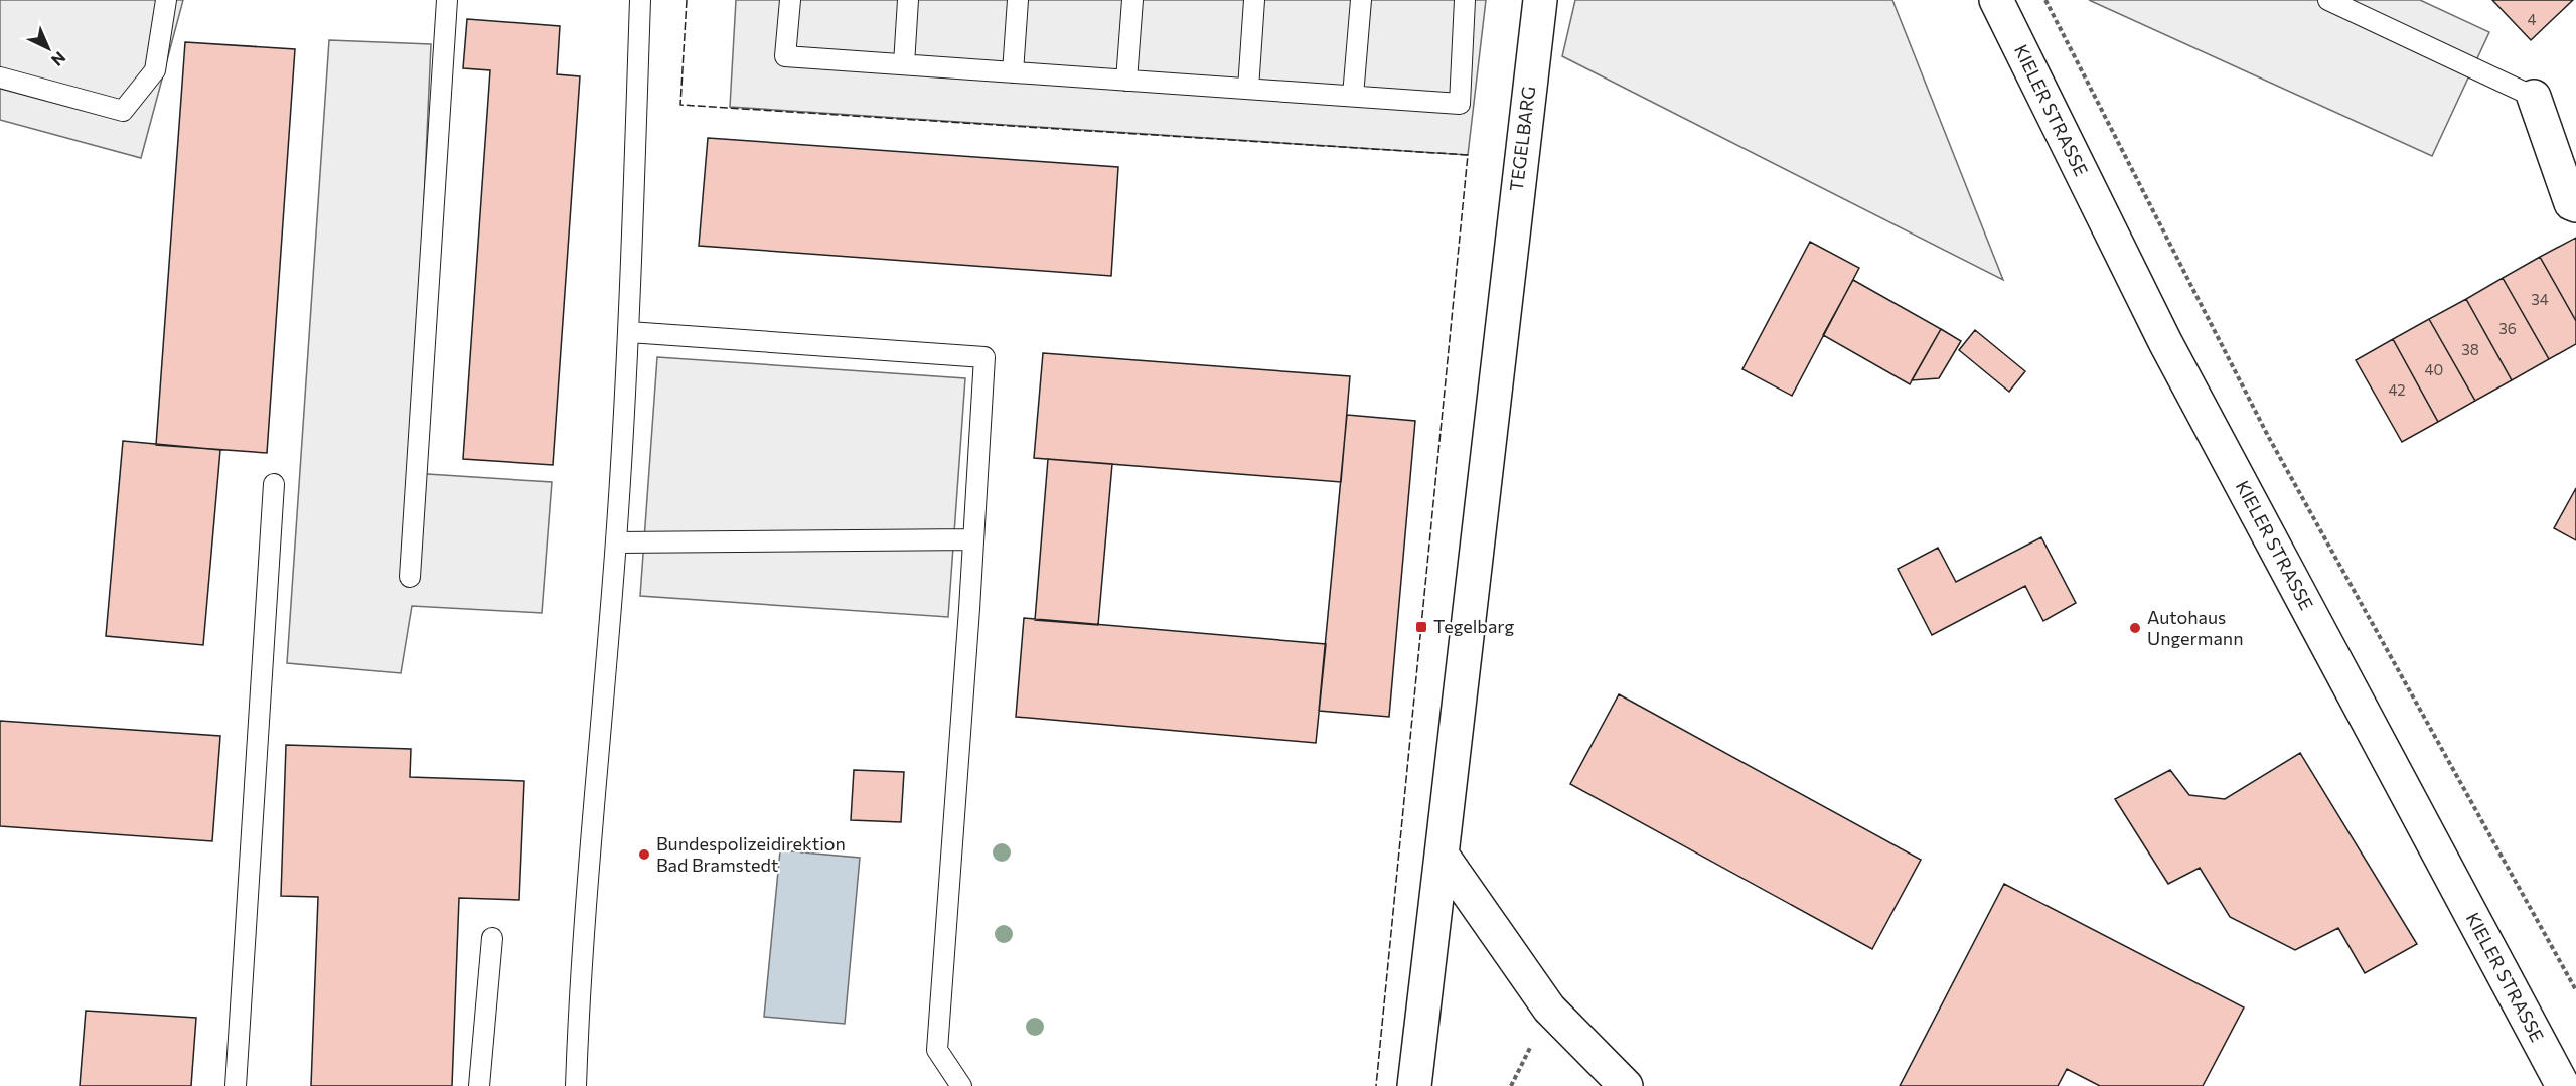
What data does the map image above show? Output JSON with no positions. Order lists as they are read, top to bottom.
{
  "streets": {
    "street": ["KIELER STRASSE", "TEGELBARG"]
  },
  "places": {
    "transit": ["Tegelbarg"],
    "other": ["Autohaus Ungermann", "Bundespolizeidirektion Bad Bramstedt"]
  },
  "house_numbers": [
    "4",
    "34",
    "36",
    "38",
    "40",
    "42"
  ],
  "north": "bottom right"
}
